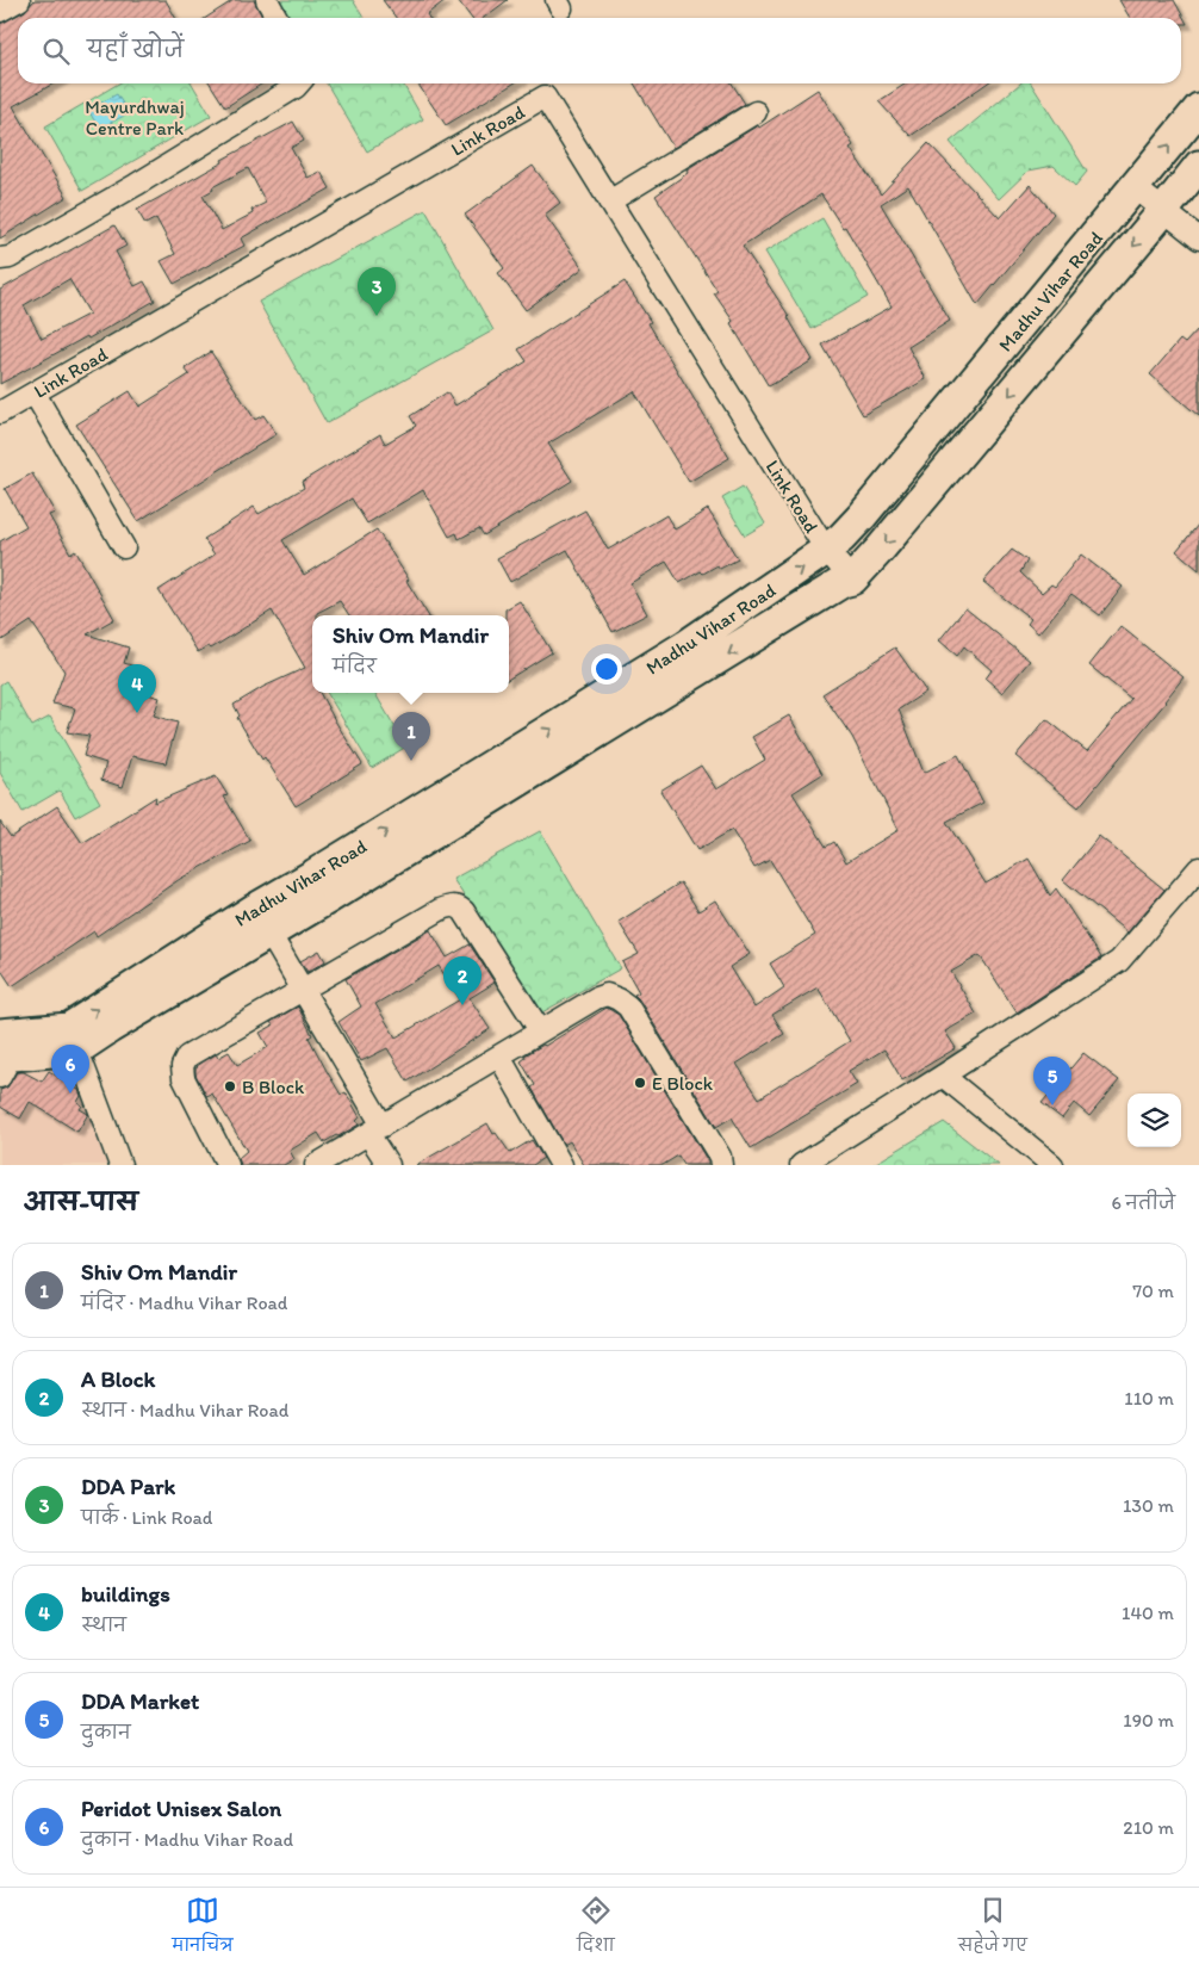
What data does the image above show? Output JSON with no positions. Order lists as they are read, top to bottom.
{
  "streets": {
    "street": ["Link Road", "Madhu Vihar Road"]
  },
  "crossings": [
    ["Link Road", "Madhu Vihar Road"]
  ],
  "parks": ["Mayurdhwaj Centre Park"],
  "places": ["E Block", "B Block"],
  "page": {
    "search": "यहाँ खोजें",
    "pins": [
      "3",
      "4",
      "1",
      "2",
      "6",
      "5"
    ],
    "popup": ["Shiv Om Mandir", "मंदिर"],
    "heading": ["आस-पास", "6 नतीजे"],
    "list": [
      {
        "mark": "1",
        "name": "Shiv Om Mandir",
        "note": "मंदिर · Madhu Vihar Road",
        "value": "70 m"
      },
      {
        "mark": "2",
        "name": "A Block",
        "note": "स्थान · Madhu Vihar Road",
        "value": "110 m"
      },
      {
        "mark": "3",
        "name": "DDA Park",
        "note": "पार्क · Link Road",
        "value": "130 m"
      },
      {
        "mark": "4",
        "name": "buildings",
        "note": "स्थान",
        "value": "140 m"
      },
      {
        "mark": "5",
        "name": "DDA Market",
        "note": "दुकान",
        "value": "190 m"
      },
      {
        "mark": "6",
        "name": "Peridot Unisex Salon",
        "note": "दुकान · Madhu Vihar Road",
        "value": "210 m"
      }
    ],
    "nav": ["मानचित्र", "दिशा", "सहेजे गए"]
  }
}
